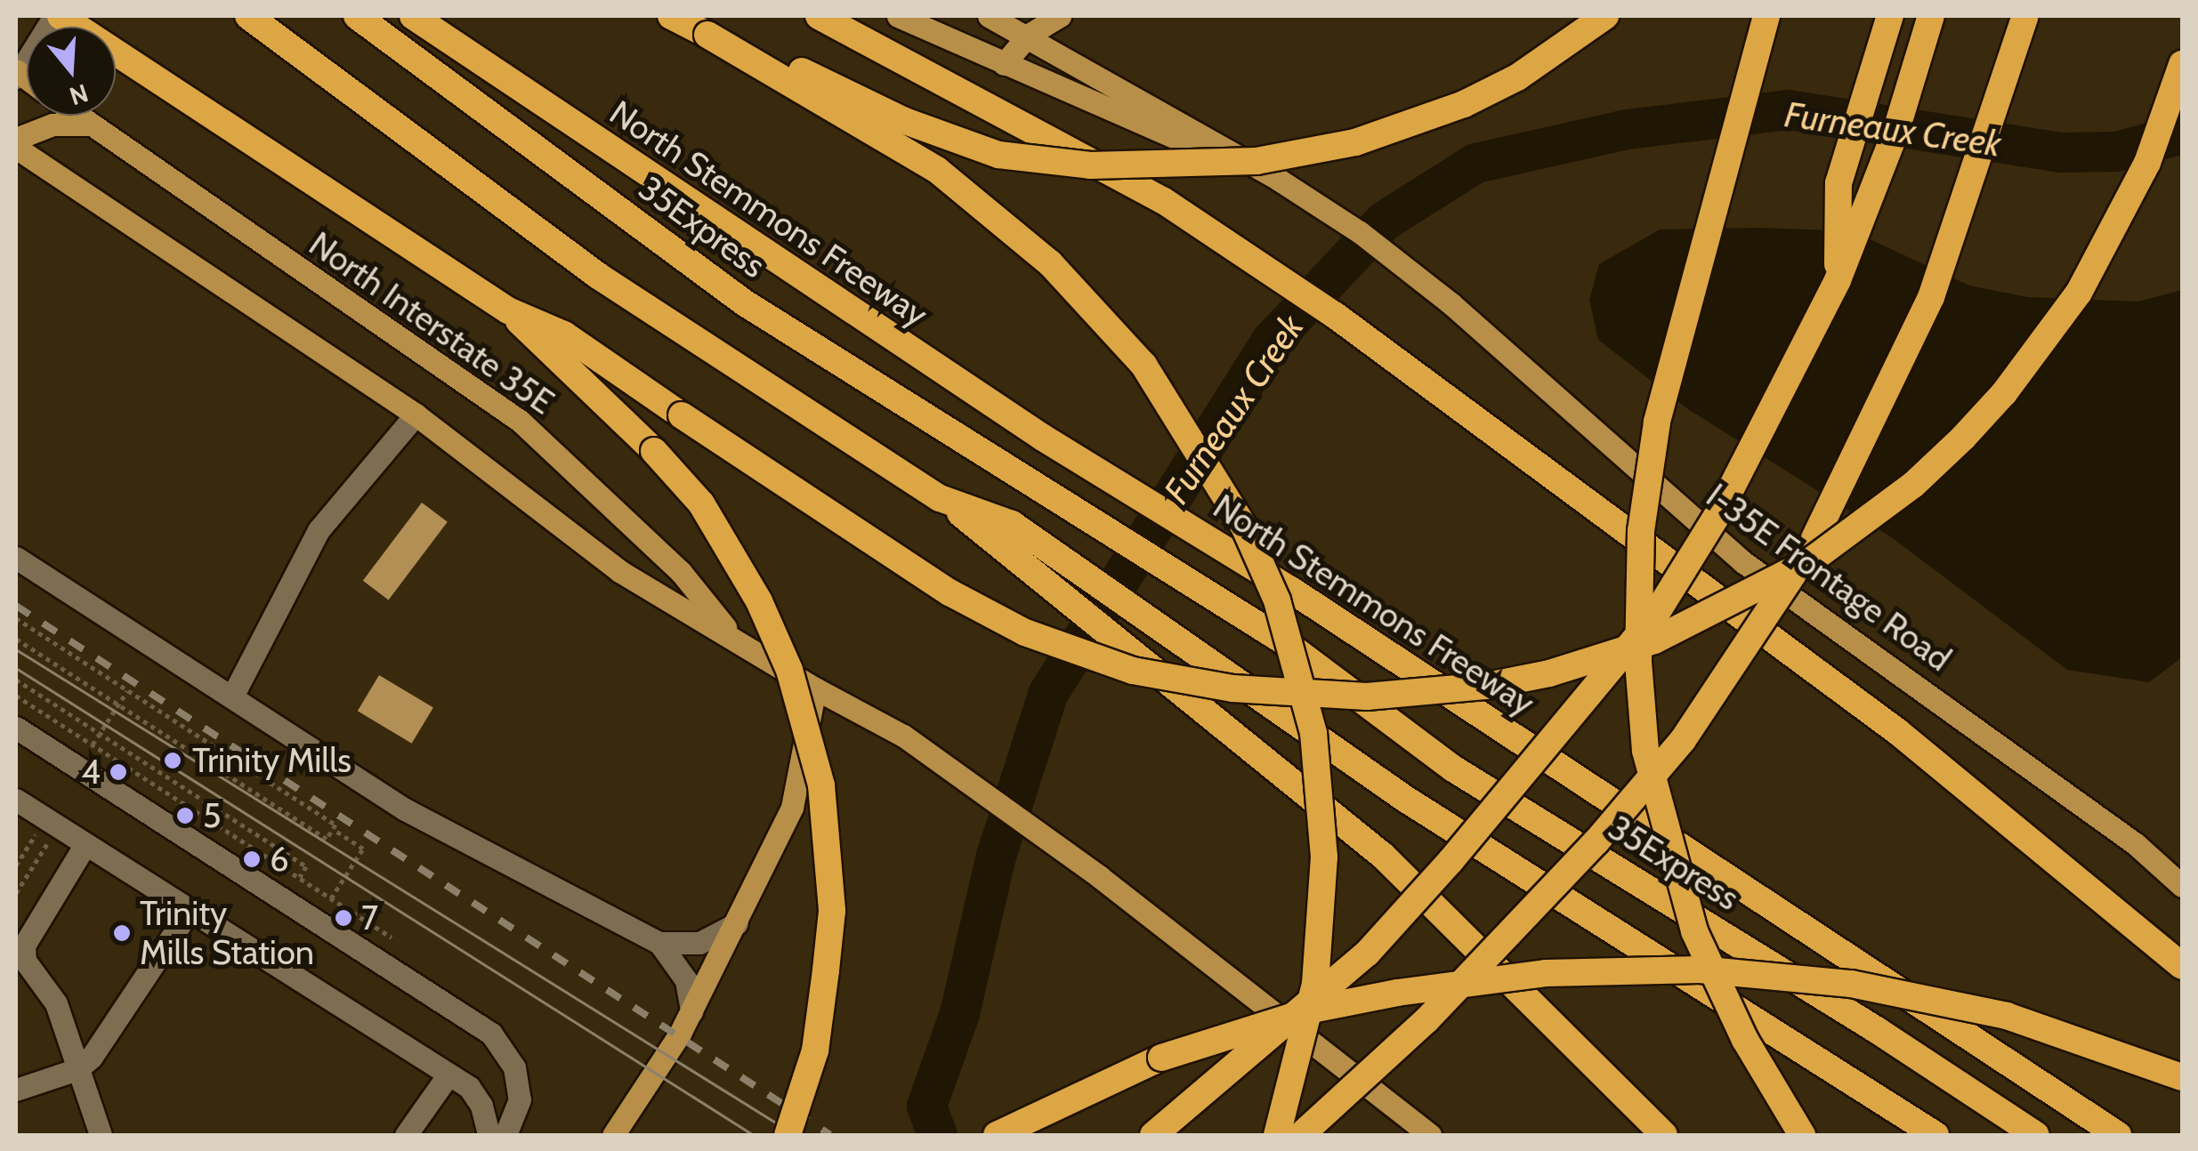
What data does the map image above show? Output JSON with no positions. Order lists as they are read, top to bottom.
{
  "streets": {
    "highway": ["North Stemmons Freeway", "35Express"],
    "main road": ["North Interstate 35E", "I-35E Frontage Road"]
  },
  "water": ["Furneaux Creek"],
  "places": [
    "Trinity Mills",
    "4",
    "5",
    "6",
    "7",
    "Trinity Mills Station"
  ],
  "north": "bottom"
}
